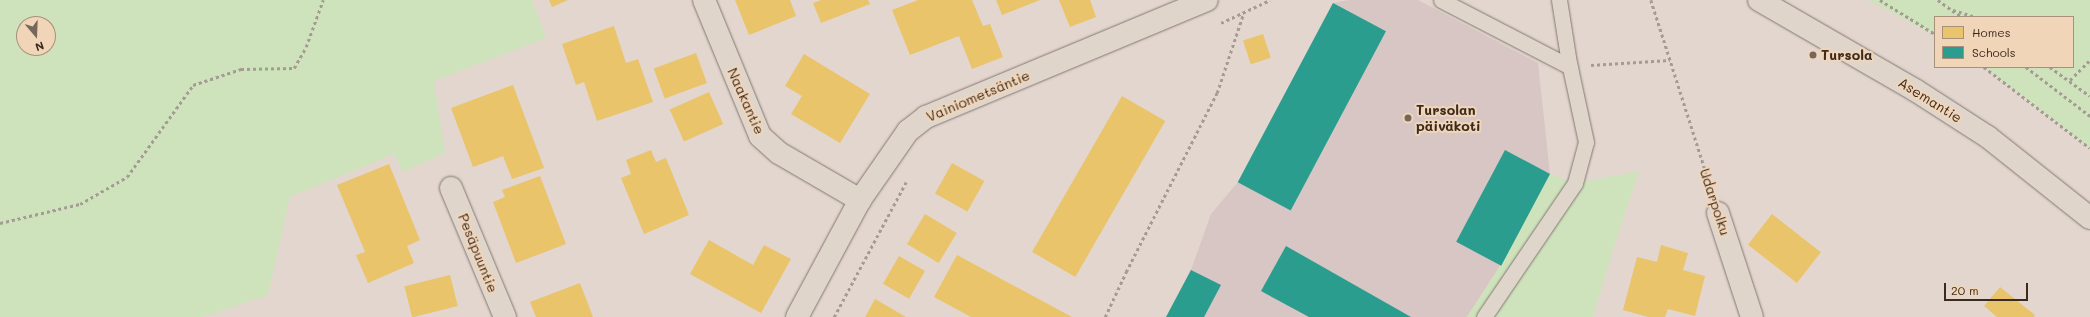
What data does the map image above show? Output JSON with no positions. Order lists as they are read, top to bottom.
{
  "streets": {
    "street": [
      "Vainiometsäntie",
      "Asemantie",
      "Naakantie",
      "Udarpolku",
      "Pesäpuuntie"
    ]
  },
  "crossings": [
    ["Vainiometsäntie", "Naakantie"]
  ],
  "places": ["Tursola", "Tursolan päiväkoti"],
  "legend": ["Homes", "Schools"],
  "scale_bar": "20 m",
  "north": "bottom"
}
